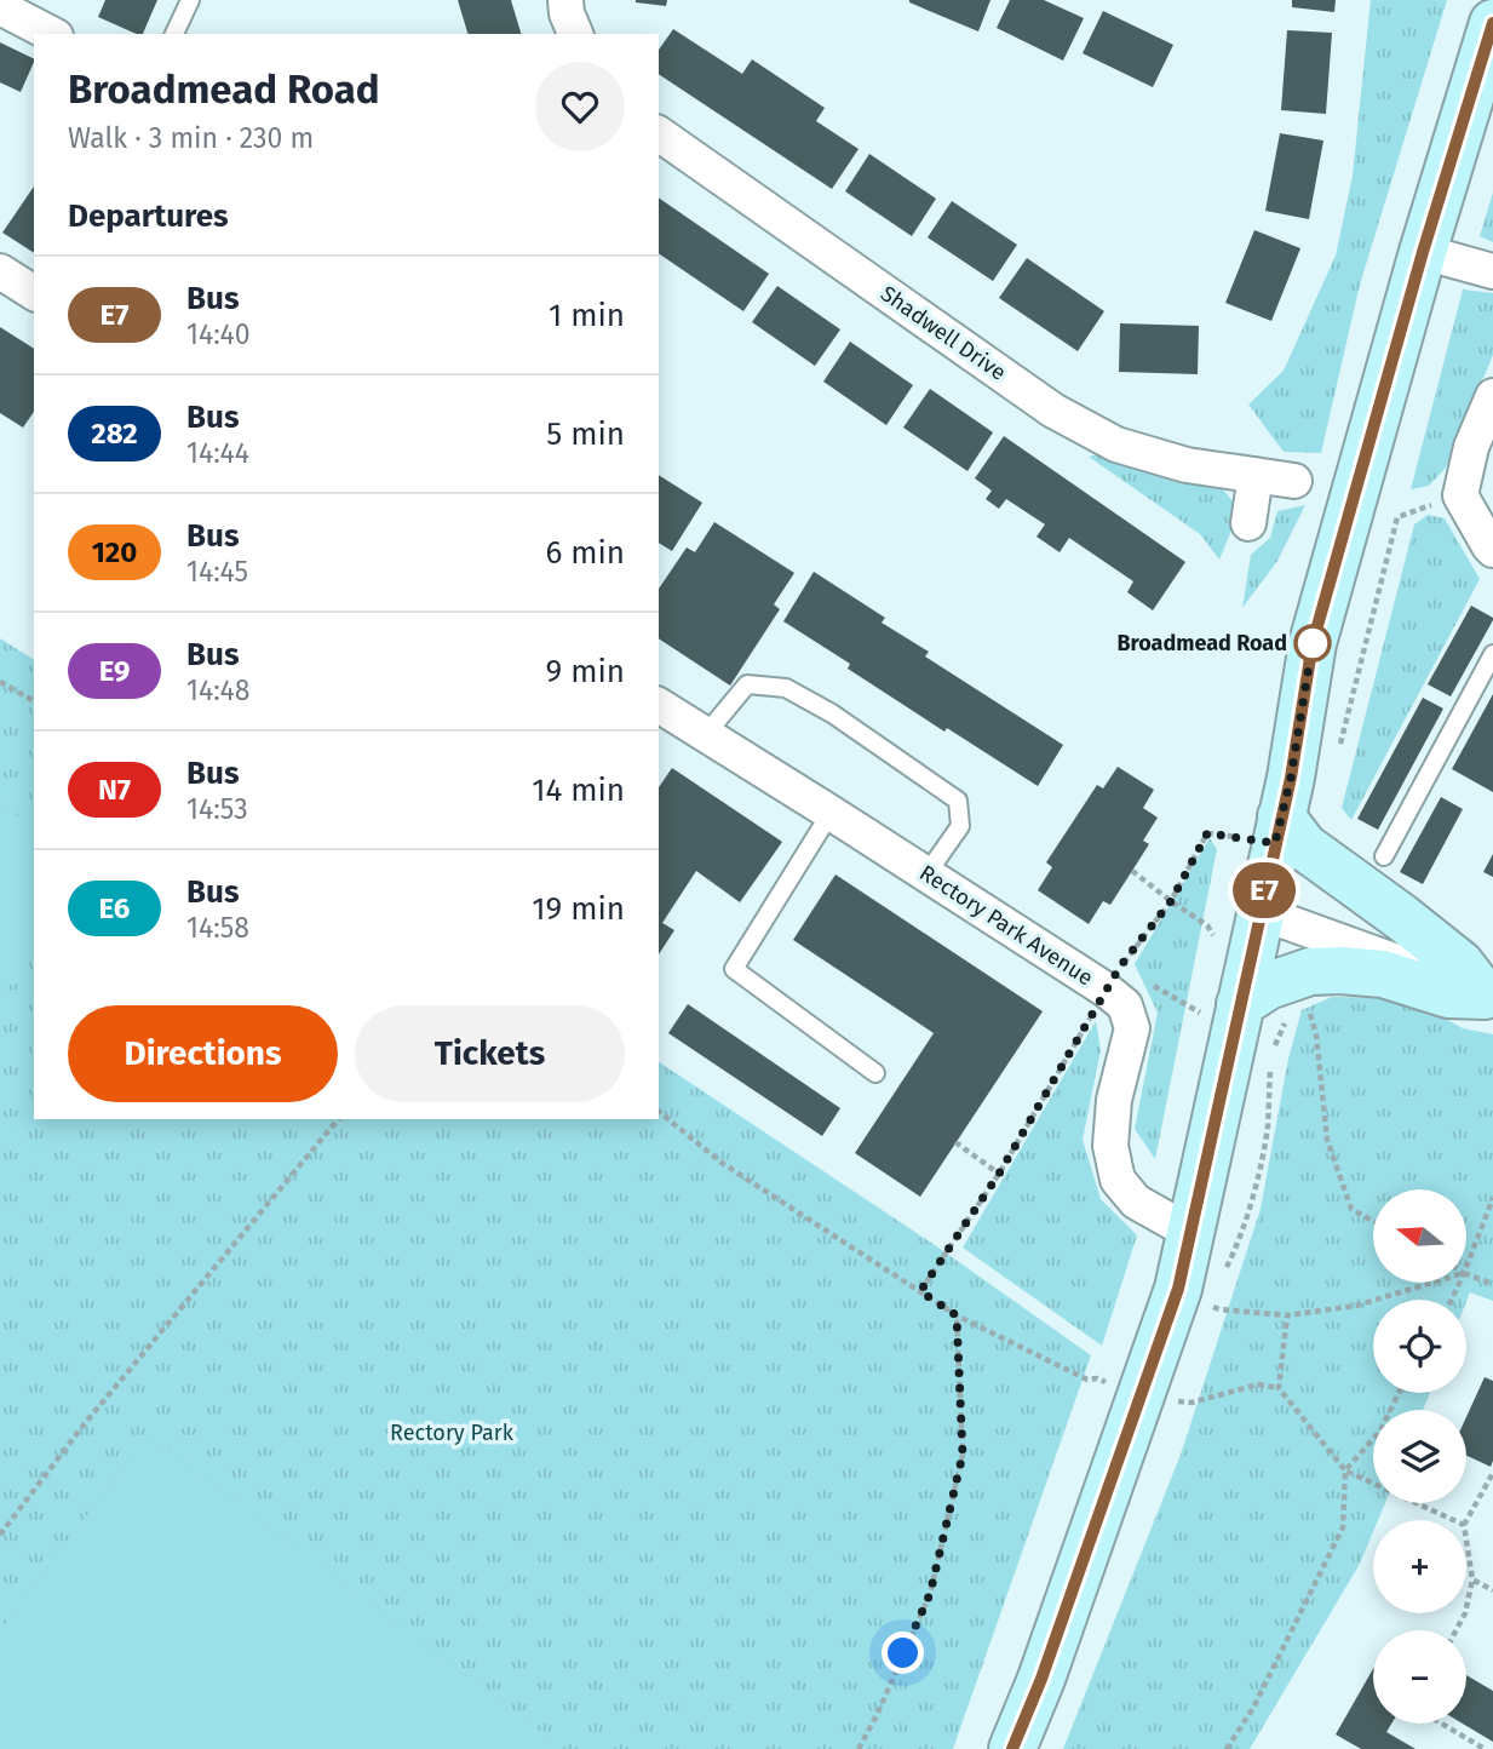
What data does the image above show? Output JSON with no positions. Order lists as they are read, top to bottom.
{
  "streets": {
    "street": ["Shadwell Drive", "Rectory Park Avenue"]
  },
  "parks": ["Rectory Park"],
  "places": ["Broadmead Road"],
  "lines": ["bus line E7"],
  "north": "left",
  "page": {
    "on_map": "E7",
    "heading": [
      ["Broadmead Road", "Walk · 3 min · 230 m"],
      "Departures"
    ],
    "list": [
      {
        "mark": "E7",
        "name": "Bus",
        "note": "14:40",
        "value": "1 min"
      },
      {
        "mark": "282",
        "name": "Bus",
        "note": "14:44",
        "value": "5 min"
      },
      {
        "mark": "120",
        "name": "Bus",
        "note": "14:45",
        "value": "6 min"
      },
      {
        "mark": "E9",
        "name": "Bus",
        "note": "14:48",
        "value": "9 min"
      },
      {
        "mark": "N7",
        "name": "Bus",
        "note": "14:53",
        "value": "14 min"
      },
      {
        "mark": "E6",
        "name": "Bus",
        "note": "14:58",
        "value": "19 min"
      }
    ],
    "buttons": ["Directions", "Tickets"],
    "map_buttons": ["+", "−"]
  }
}
